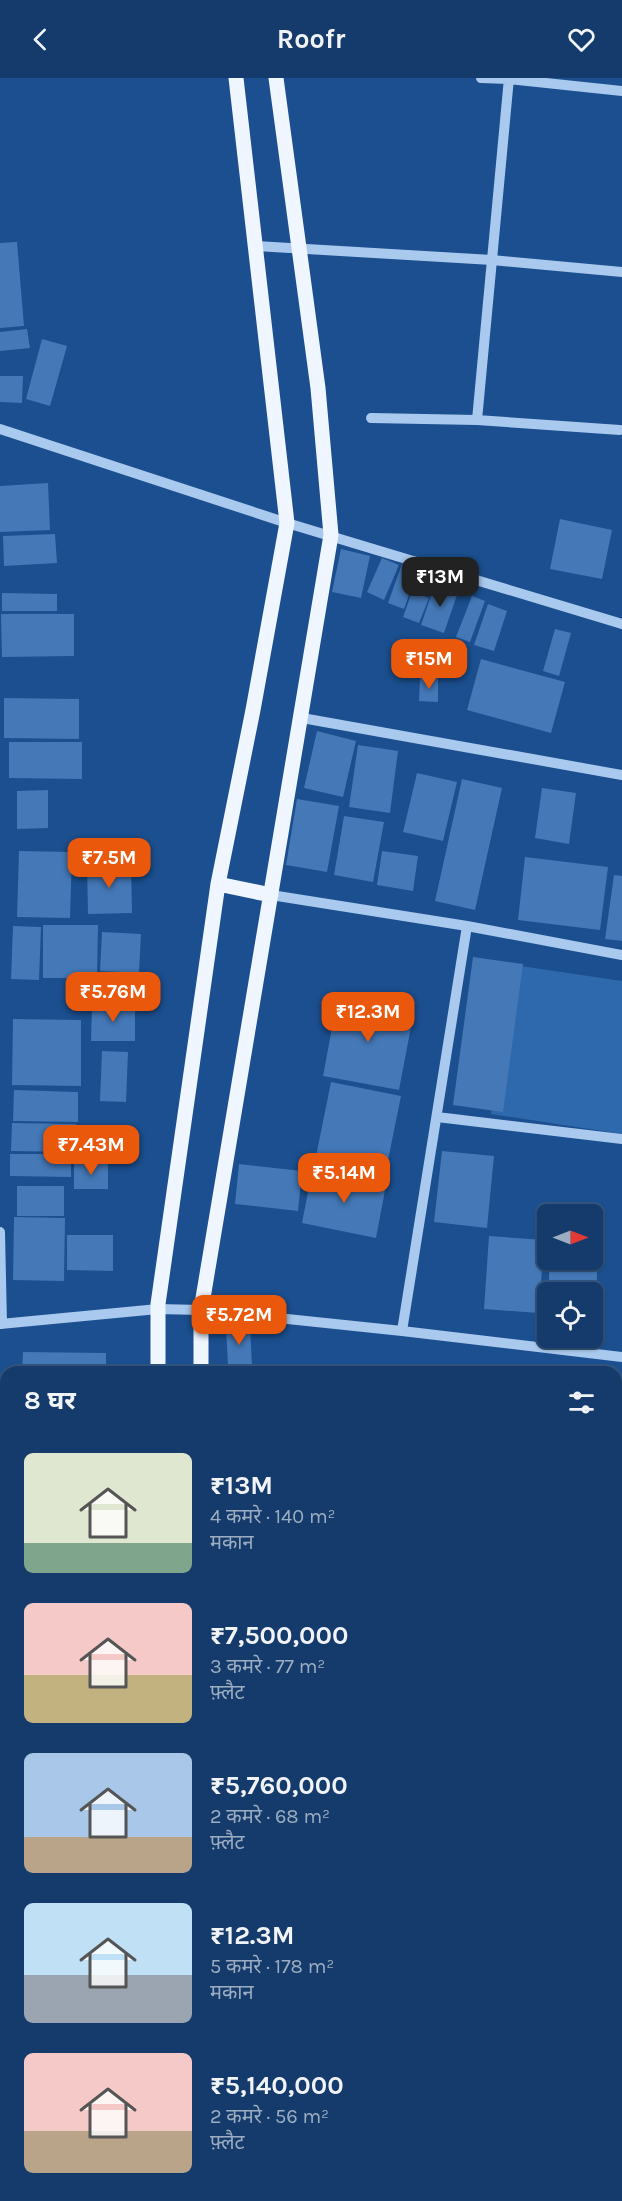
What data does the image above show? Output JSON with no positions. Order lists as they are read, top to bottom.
{
  "north": "right",
  "page": {
    "header": "Roofr",
    "price": [
      "₹13M",
      "₹15M",
      "₹7.5M",
      "₹5.76M",
      "₹12.3M",
      "₹7.43M",
      "₹5.14M",
      "₹5.72M"
    ],
    "heading": "8 घर",
    "list": [
      {
        "name": "₹13M",
        "note": "4 कमरे · 140 m² · मकान"
      },
      {
        "name": "₹7,500,000",
        "note": "3 कमरे · 77 m² · फ़्लैट"
      },
      {
        "name": "₹5,760,000",
        "note": "2 कमरे · 68 m² · फ़्लैट"
      },
      {
        "name": "₹12.3M",
        "note": "5 कमरे · 178 m² · मकान"
      },
      {
        "name": "₹5,140,000",
        "note": "2 कमरे · 56 m² · फ़्लैट"
      }
    ]
  }
}
